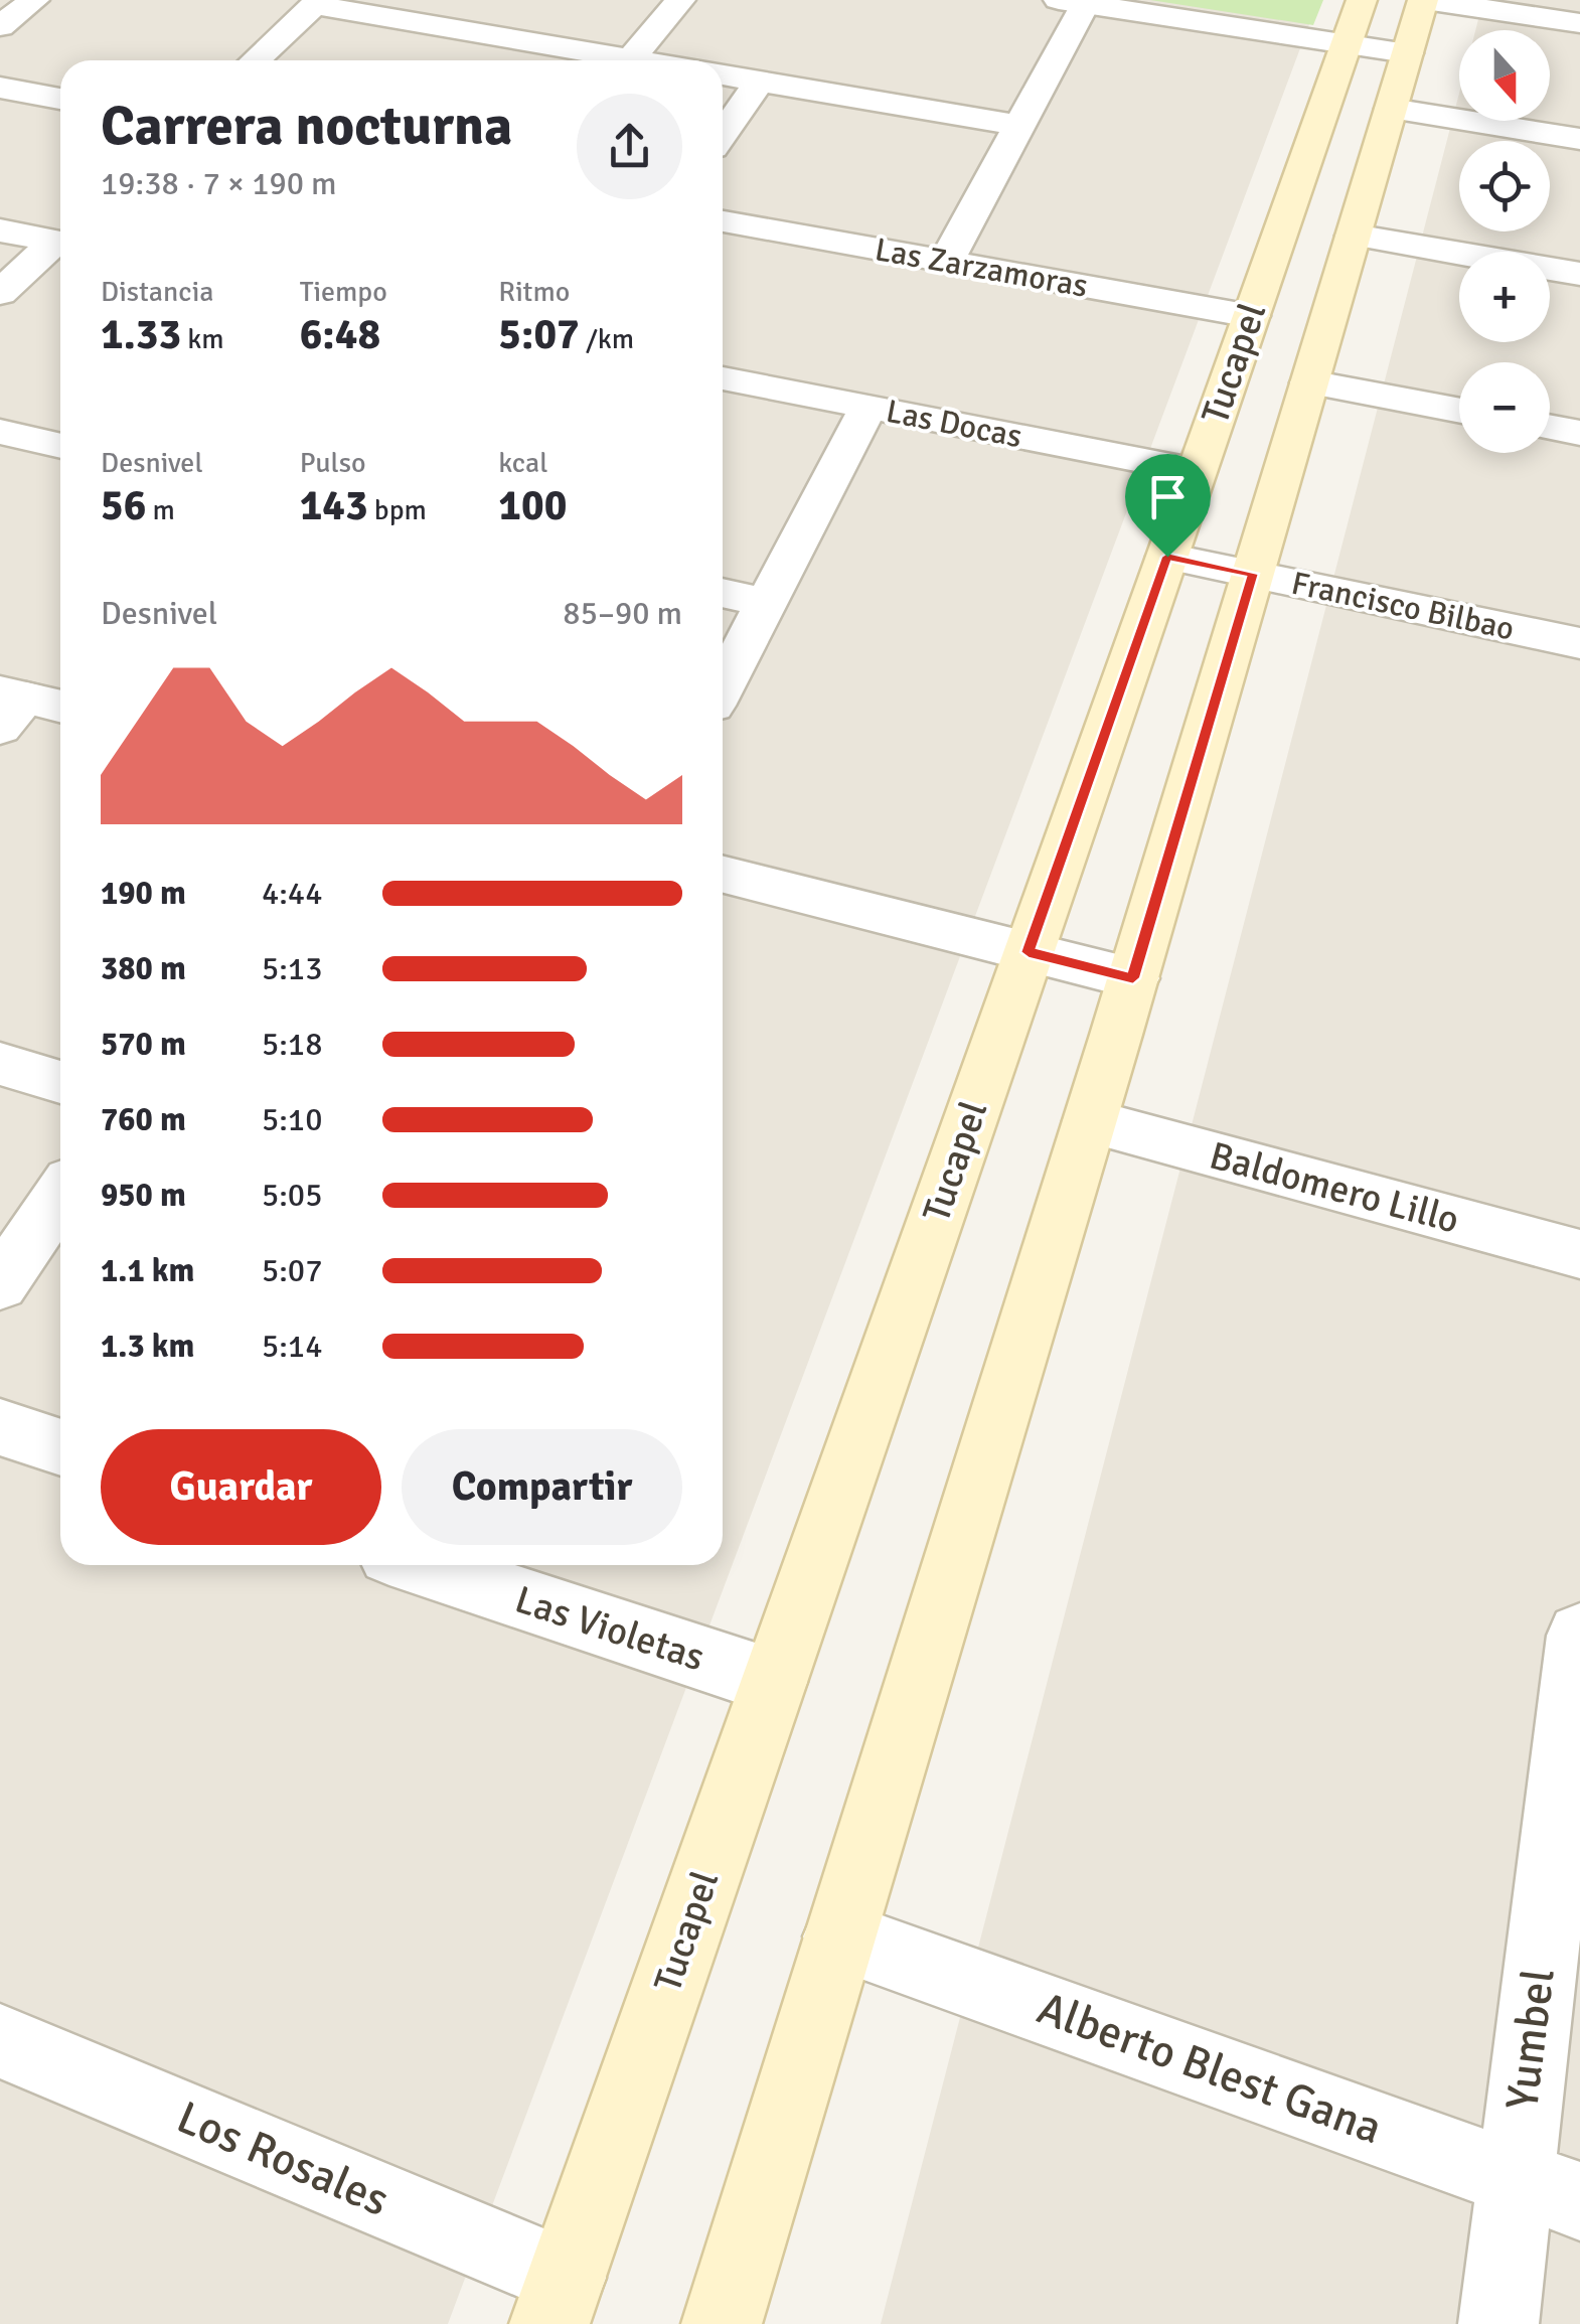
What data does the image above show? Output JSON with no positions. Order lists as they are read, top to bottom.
{
  "streets": {
    "main road": ["Tucapel"],
    "street": [
      "Las Zarzamoras",
      "Las Docas",
      "Francisco Bilbao",
      "Baldomero Lillo",
      "Las Violetas",
      "Yumbel",
      "Alberto Blest Gana",
      "Los Rosales"
    ]
  },
  "crossings": [
    ["Las Zarzamoras", "Tucapel"],
    ["Tucapel", "Las Docas"],
    ["Tucapel", "Francisco Bilbao"],
    ["Tucapel", "Baldomero Lillo"],
    ["Tucapel", "Las Violetas"],
    ["Tucapel", "Alberto Blest Gana"],
    ["Tucapel", "Los Rosales"],
    ["Yumbel", "Alberto Blest Gana"]
  ],
  "north": "bottom",
  "page": {
    "map_buttons": ["+", "−"],
    "heading": ["Carrera nocturna", "19:38 · 7 × 190 m"],
    "stats": [
      ["Distancia", "1.33 km"],
      ["Tiempo", "6:48"],
      ["Ritmo", "5:07 /km"],
      ["Desnivel", "56 m"],
      ["Pulso", "143 bpm"],
      ["kcal", "100"]
    ],
    "chart": ["Desnivel", "85–90 m"],
    "list": [
      {
        "name": "190 m",
        "note": "4:44"
      },
      {
        "name": "380 m",
        "note": "5:13"
      },
      {
        "name": "570 m",
        "note": "5:18"
      },
      {
        "name": "760 m",
        "note": "5:10"
      },
      {
        "name": "950 m",
        "note": "5:05"
      },
      {
        "name": "1.1 km",
        "note": "5:07"
      },
      {
        "name": "1.3 km",
        "note": "5:14"
      }
    ],
    "buttons": ["Guardar", "Compartir"]
  }
}
